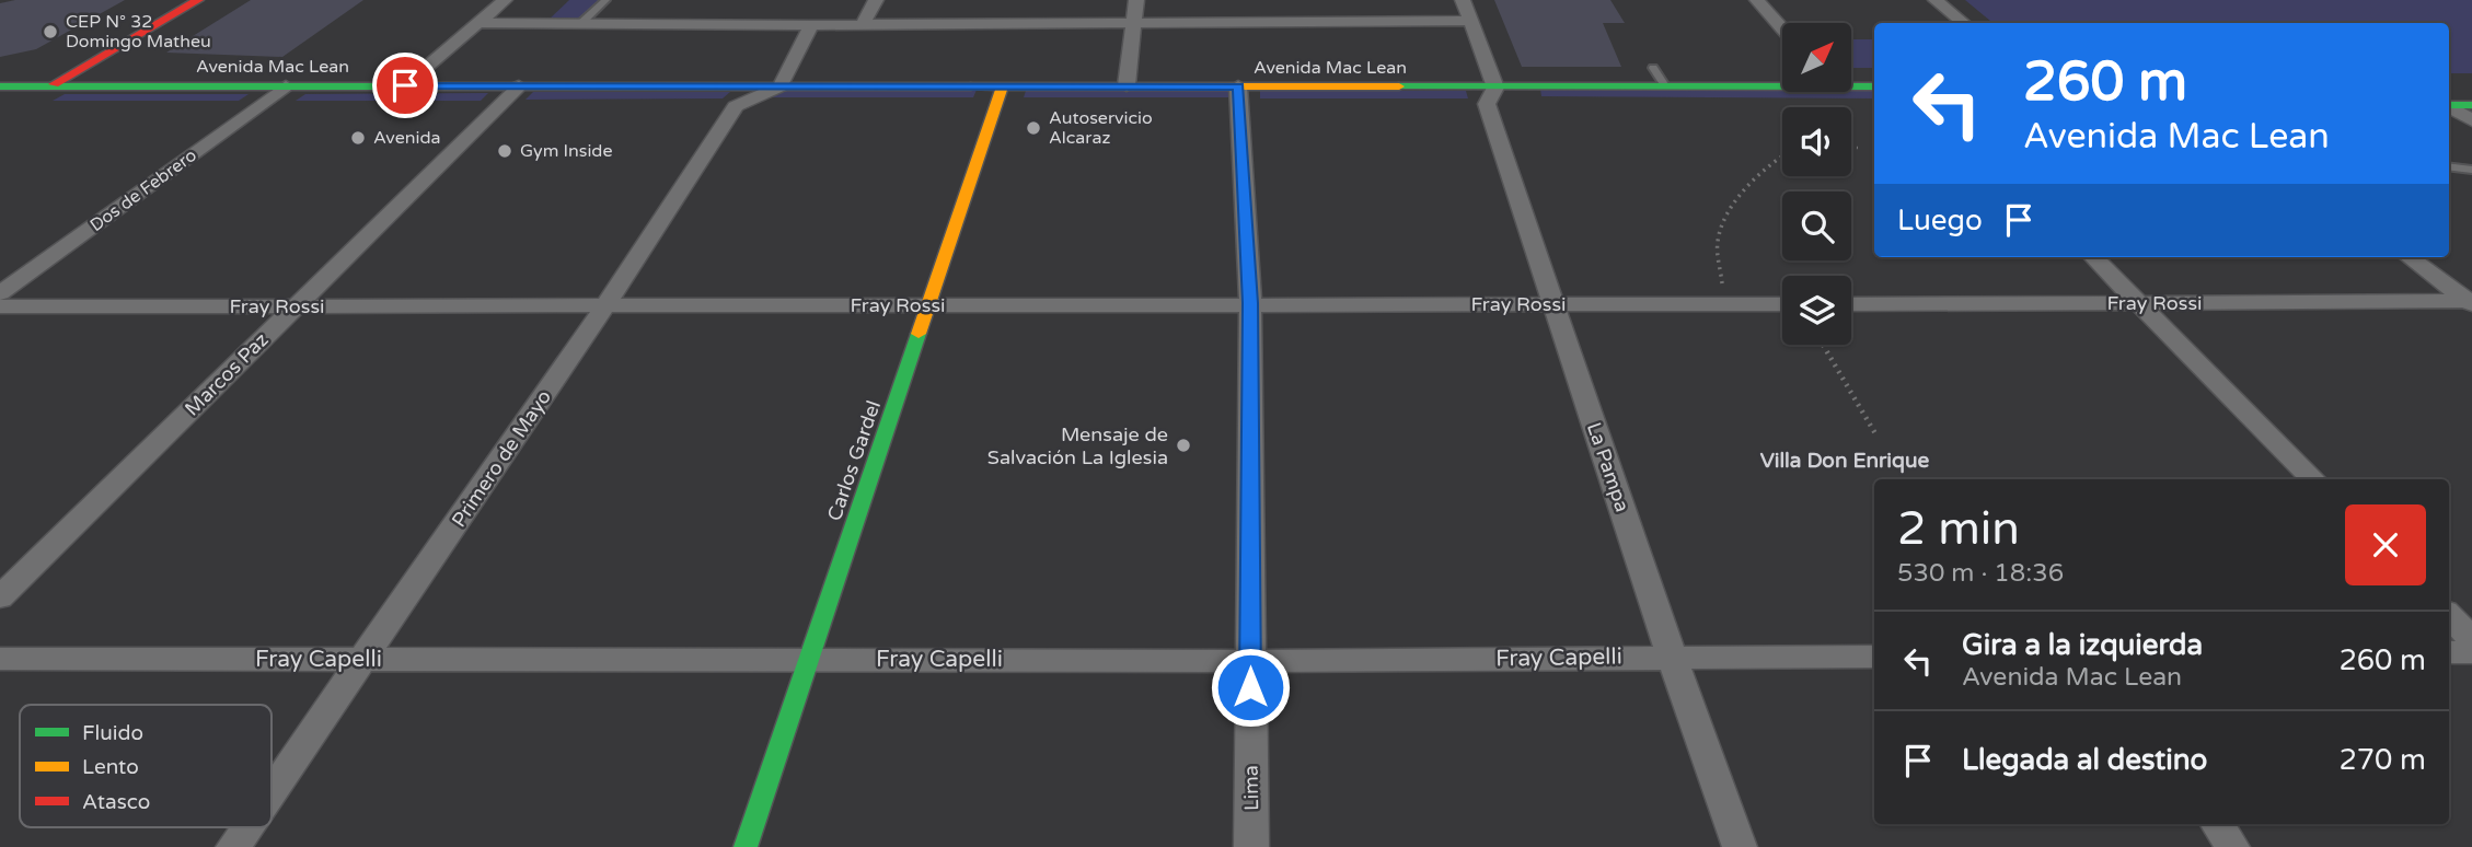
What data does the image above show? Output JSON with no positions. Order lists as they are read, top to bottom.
{
  "streets": {
    "main road": ["Avenida Mac Lean", "Carlos Gardel"],
    "street": [
      "Dos de Febrero",
      "Fray Rossi",
      "Marcos Paz",
      "Primero de Mayo",
      "La Pampa",
      "Fray Capelli",
      "Lima"
    ]
  },
  "crossings": [
    ["Avenida Mac Lean", "Dos de Febrero"],
    ["Avenida Mac Lean", "Marcos Paz"],
    ["Avenida Mac Lean", "Primero de Mayo"],
    ["Avenida Mac Lean", "Carlos Gardel"],
    ["Avenida Mac Lean", "La Pampa"],
    ["Avenida Mac Lean", "Lima"],
    ["Fray Rossi", "Marcos Paz"],
    ["Fray Rossi", "Primero de Mayo"],
    ["Fray Rossi", "Carlos Gardel"],
    ["Fray Rossi", "La Pampa"],
    ["Fray Rossi", "Lima"],
    ["Primero de Mayo", "Fray Capelli"],
    ["Carlos Gardel", "Fray Capelli"],
    ["La Pampa", "Fray Capelli"],
    ["Fray Capelli", "Lima"]
  ],
  "districts": ["Villa Don Enrique"],
  "places": [
    "CEP N° 32 Domingo Matheu",
    "Autoservicio Alcaraz",
    "Avenida",
    "Gym Inside",
    "Mensaje de Salvación La Iglesia"
  ],
  "legend": ["Fluido", "Lento", "Atasco"],
  "north": "top right",
  "page": {
    "turn": ["260 m", "Avenida Mac Lean"],
    "then": "Luego",
    "heading": ["2 min", "530 m · 18:36"],
    "list": [
      {
        "name": "Gira a la izquierda",
        "note": "Avenida Mac Lean",
        "value": "260 m"
      },
      {
        "name": "Llegada al destino",
        "value": "270 m"
      }
    ]
  }
}
